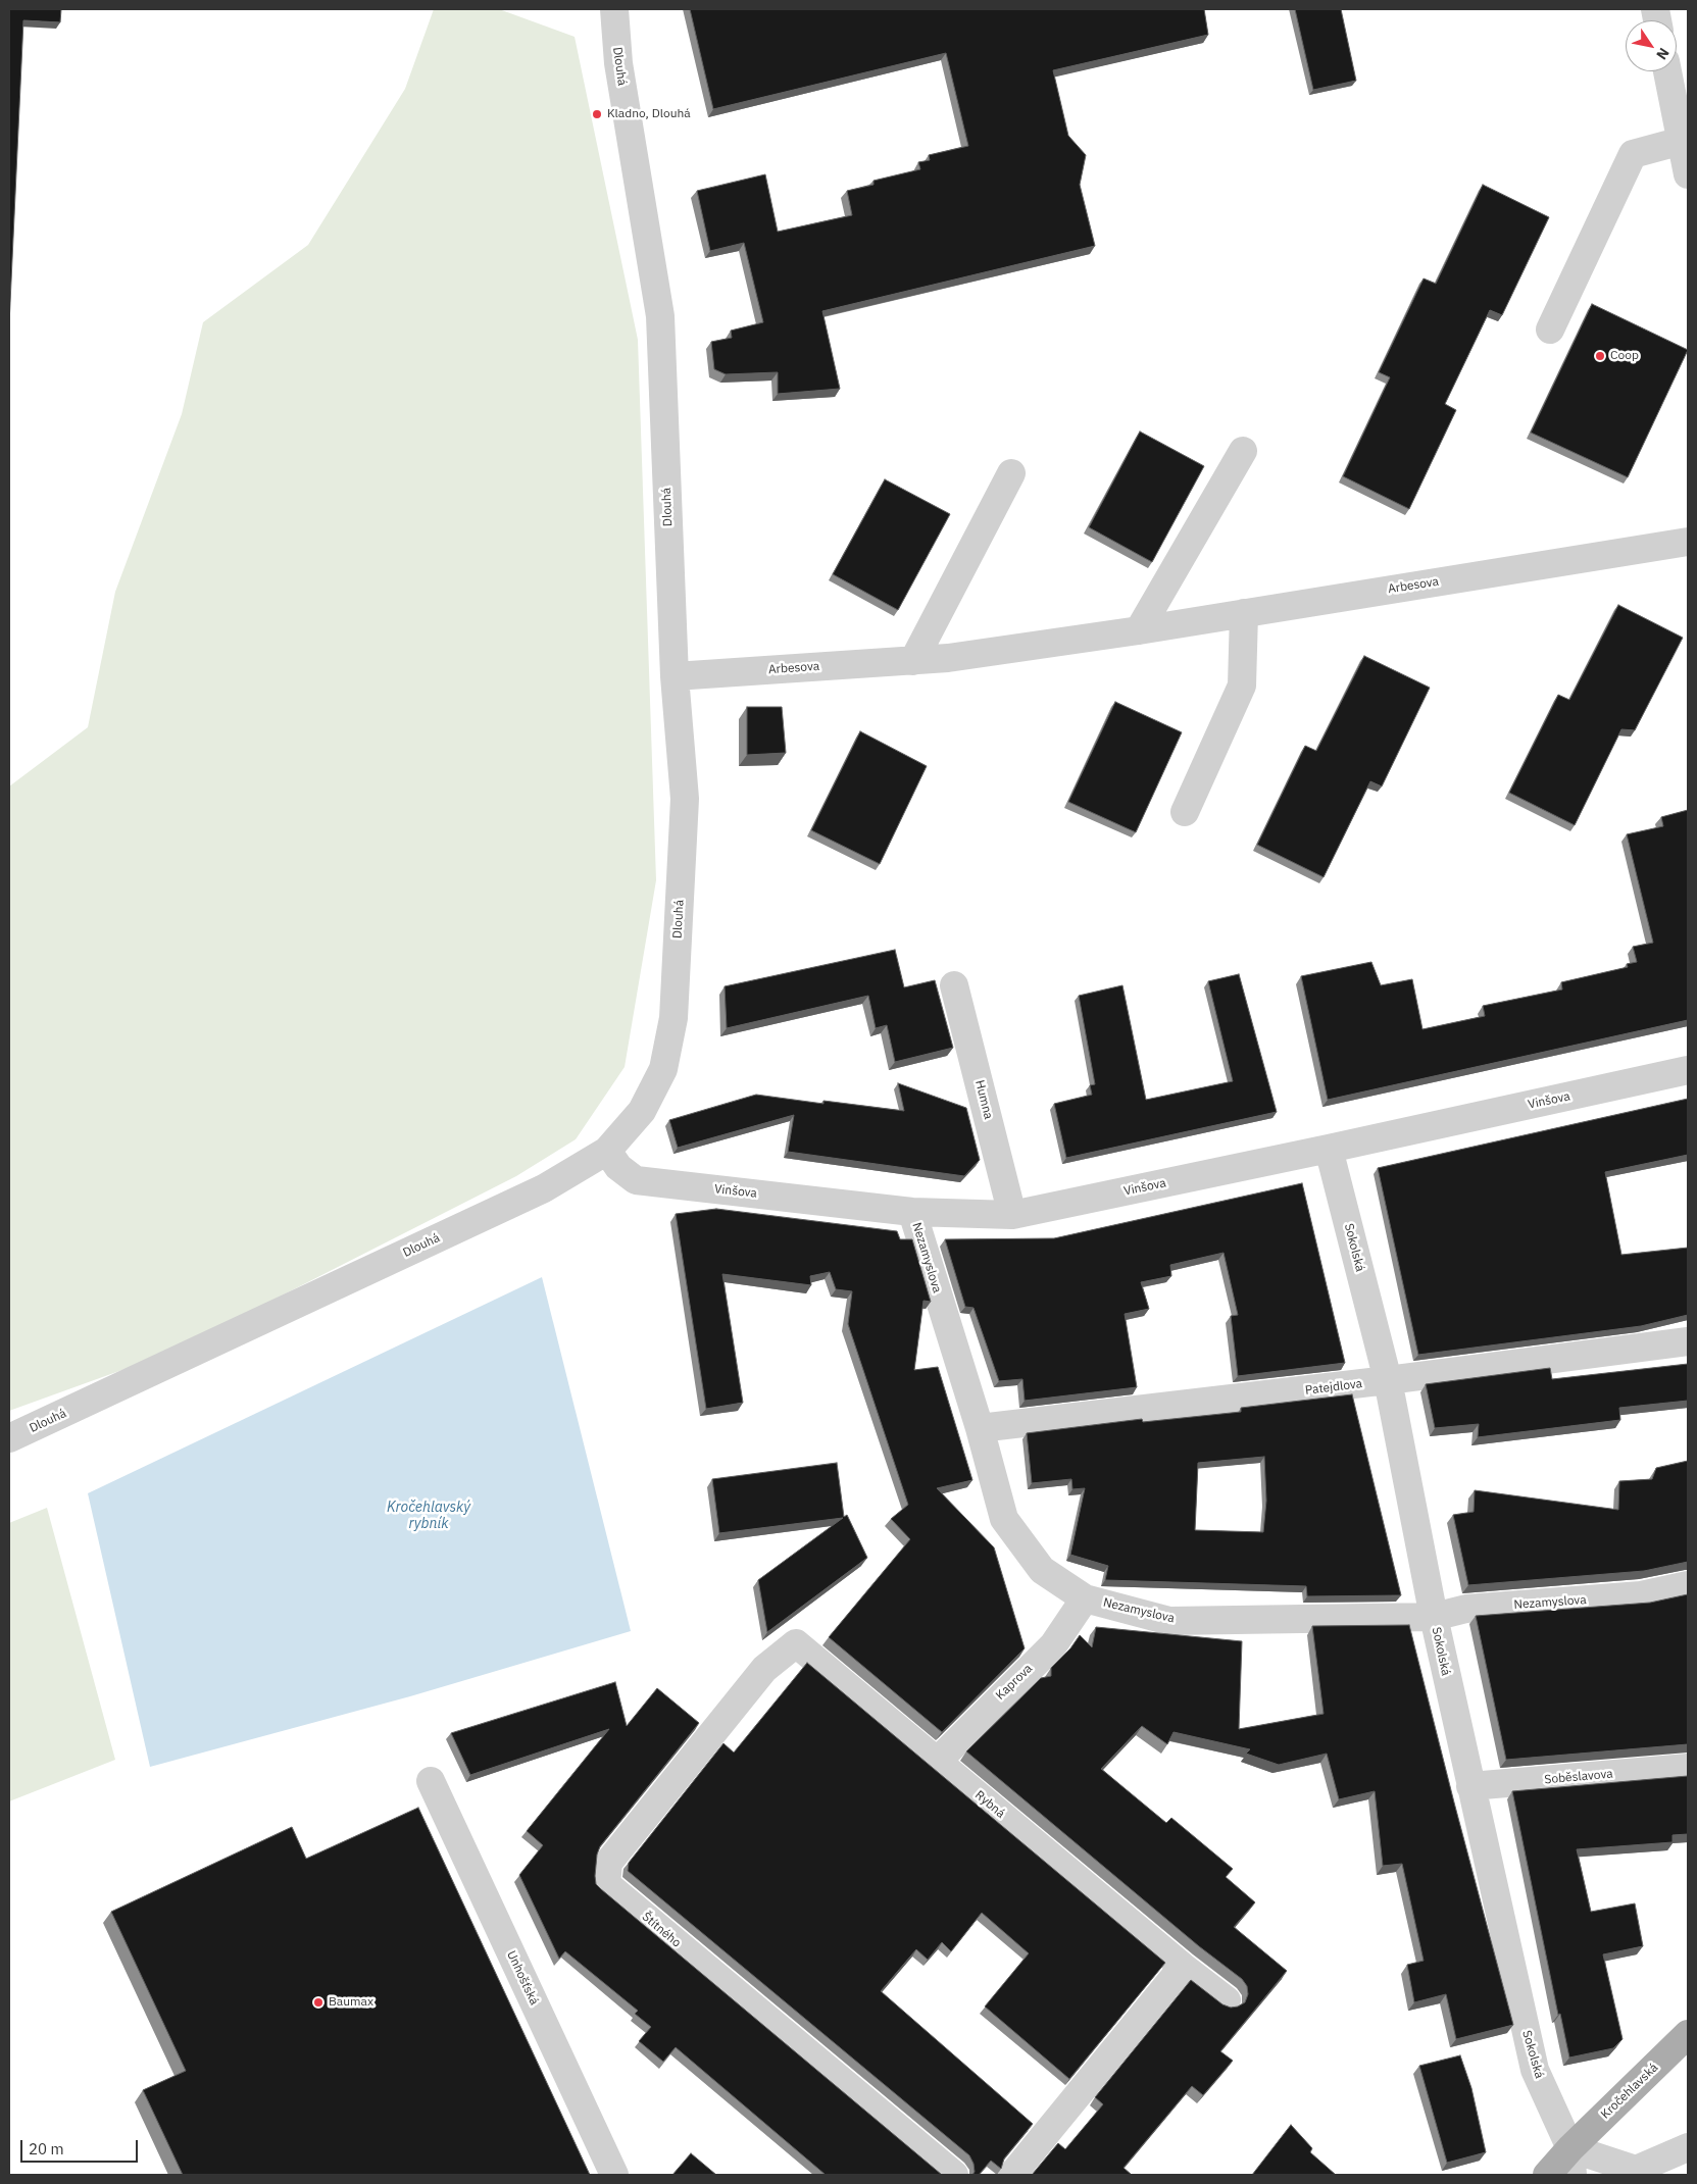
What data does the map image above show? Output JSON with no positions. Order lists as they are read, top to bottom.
{
  "streets": {
    "main road": ["Kročehlavská"],
    "street": [
      "Dlouhá",
      "Arbesova",
      "Humna",
      "Vinšova",
      "Sokolská",
      "Nezamyslova",
      "Patejdlova",
      "Kaprova",
      "Soběslavova",
      "Rybná",
      "Štítného",
      "Unhošťská"
    ]
  },
  "crossings": [
    ["Dlouhá", "Arbesova"],
    ["Dlouhá", "Vinšova"],
    ["Humna", "Vinšova"],
    ["Vinšova", "Sokolská"],
    ["Vinšova", "Nezamyslova"],
    ["Sokolská", "Nezamyslova"],
    ["Sokolská", "Patejdlova"],
    ["Sokolská", "Soběslavova"],
    ["Sokolská", "Kročehlavská"],
    ["Nezamyslova", "Patejdlova"],
    ["Nezamyslova", "Kaprova"],
    ["Kaprova", "Rybná"],
    ["Rybná", "Štítného"]
  ],
  "water": ["Kročehlavský rybník"],
  "places": ["Kladno, Dlouhá", "Coop", "Baumax"],
  "scale_bar": "20 m",
  "north": "bottom right"
}
